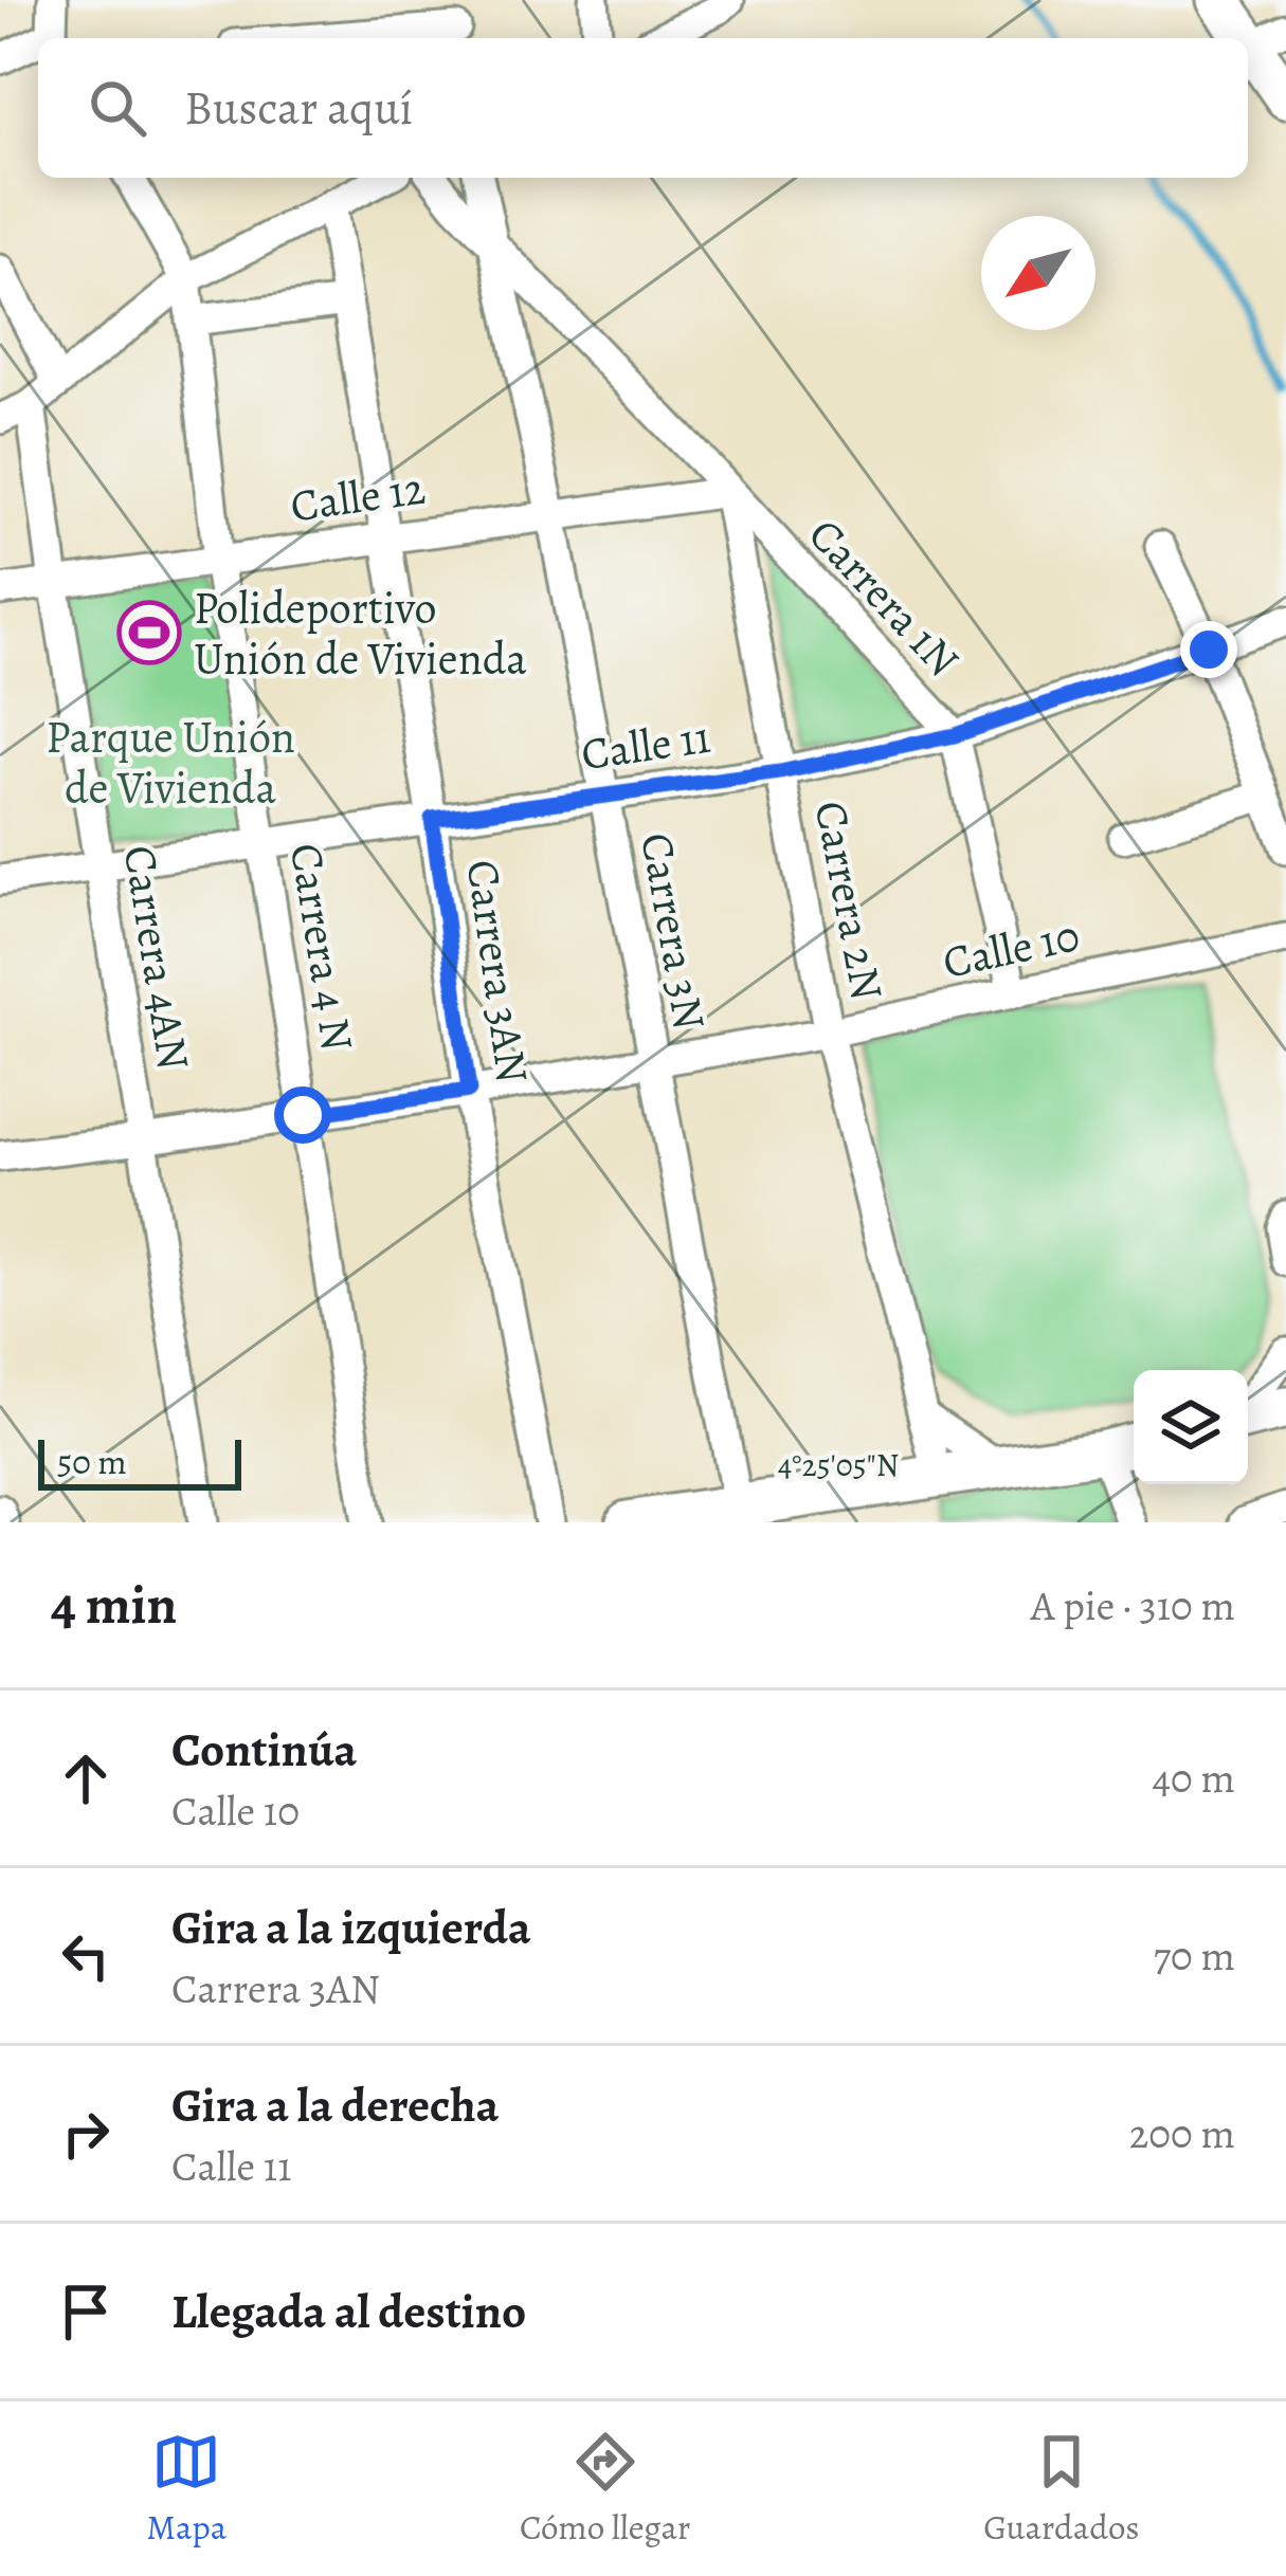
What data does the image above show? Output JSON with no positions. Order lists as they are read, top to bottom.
{
  "streets": {
    "street": [
      "Calle 12",
      "Carrera 1N",
      "Calle 11",
      "Carrera 2N",
      "Carrera 3N",
      "Carrera 4 N",
      "Calle 10",
      "Carrera 4AN",
      "Carrera 3AN"
    ]
  },
  "crossings": [
    ["Calle 12", "Carrera 1N"],
    ["Calle 12", "Carrera 2N"],
    ["Calle 12", "Carrera 3N"],
    ["Calle 12", "Carrera 4 N"],
    ["Calle 12", "Carrera 4AN"],
    ["Calle 12", "Carrera 3AN"],
    ["Carrera 1N", "Calle 11"],
    ["Carrera 1N", "Carrera 2N"],
    ["Carrera 1N", "Calle 10"],
    ["Calle 11", "Carrera 2N"],
    ["Calle 11", "Carrera 3N"],
    ["Calle 11", "Carrera 4 N"],
    ["Calle 11", "Carrera 4AN"],
    ["Calle 11", "Carrera 3AN"],
    ["Carrera 2N", "Calle 10"],
    ["Carrera 3N", "Calle 10"],
    ["Carrera 4 N", "Calle 10"],
    ["Calle 10", "Carrera 4AN"],
    ["Calle 10", "Carrera 3AN"]
  ],
  "parks": ["Parque Unión de Vivienda"],
  "places": {
    "sports": ["Polideportivo Unión de Vivienda"]
  },
  "scale_bar": "50 m",
  "north": "bottom left",
  "page": {
    "search": "Buscar aquí",
    "scale": "50 m",
    "heading": ["4 min", "A pie · 310 m"],
    "list": [
      ["Continúa", "Calle 10", "40 m"],
      ["Gira a la izquierda", "Carrera 3AN", "70 m"],
      ["Gira a la derecha", "Calle 11", "200 m"],
      "Llegada al destino"
    ],
    "nav": ["Mapa", "Cómo llegar", "Guardados"]
  },
  "coordinates": ["4°25'05\"N"]
}
